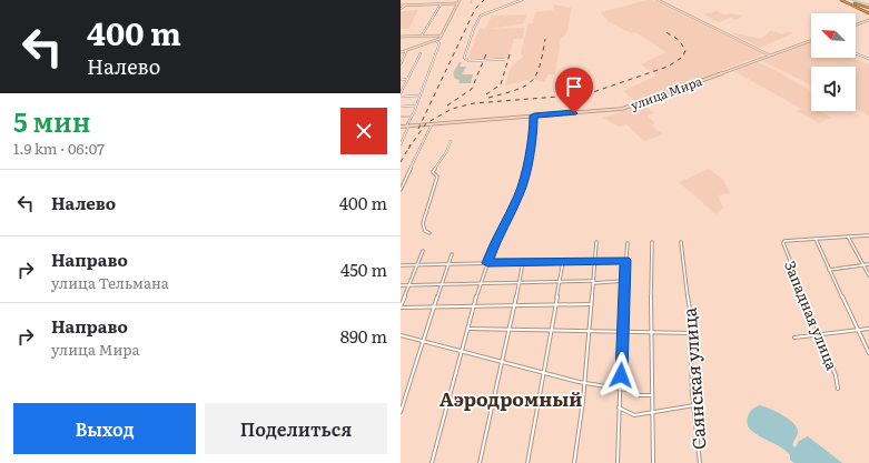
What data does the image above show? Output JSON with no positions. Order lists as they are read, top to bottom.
{
  "streets": {
    "main road": ["улица Мира"],
    "street": ["Западная улица", "Саянская улица"]
  },
  "districts": ["Аэродромный"],
  "north": "top left",
  "page": {
    "turn": ["400 m", "Налево"],
    "heading": ["5 мин", "1.9 km · 06:07"],
    "list": [
      {
        "name": "Налево",
        "value": "400 m"
      },
      {
        "name": "Направо",
        "note": "улица Тельмана",
        "value": "450 m"
      },
      {
        "name": "Направо",
        "note": "улица Мира",
        "value": "890 m"
      }
    ],
    "buttons": ["Выход", "Поделиться"]
  }
}
